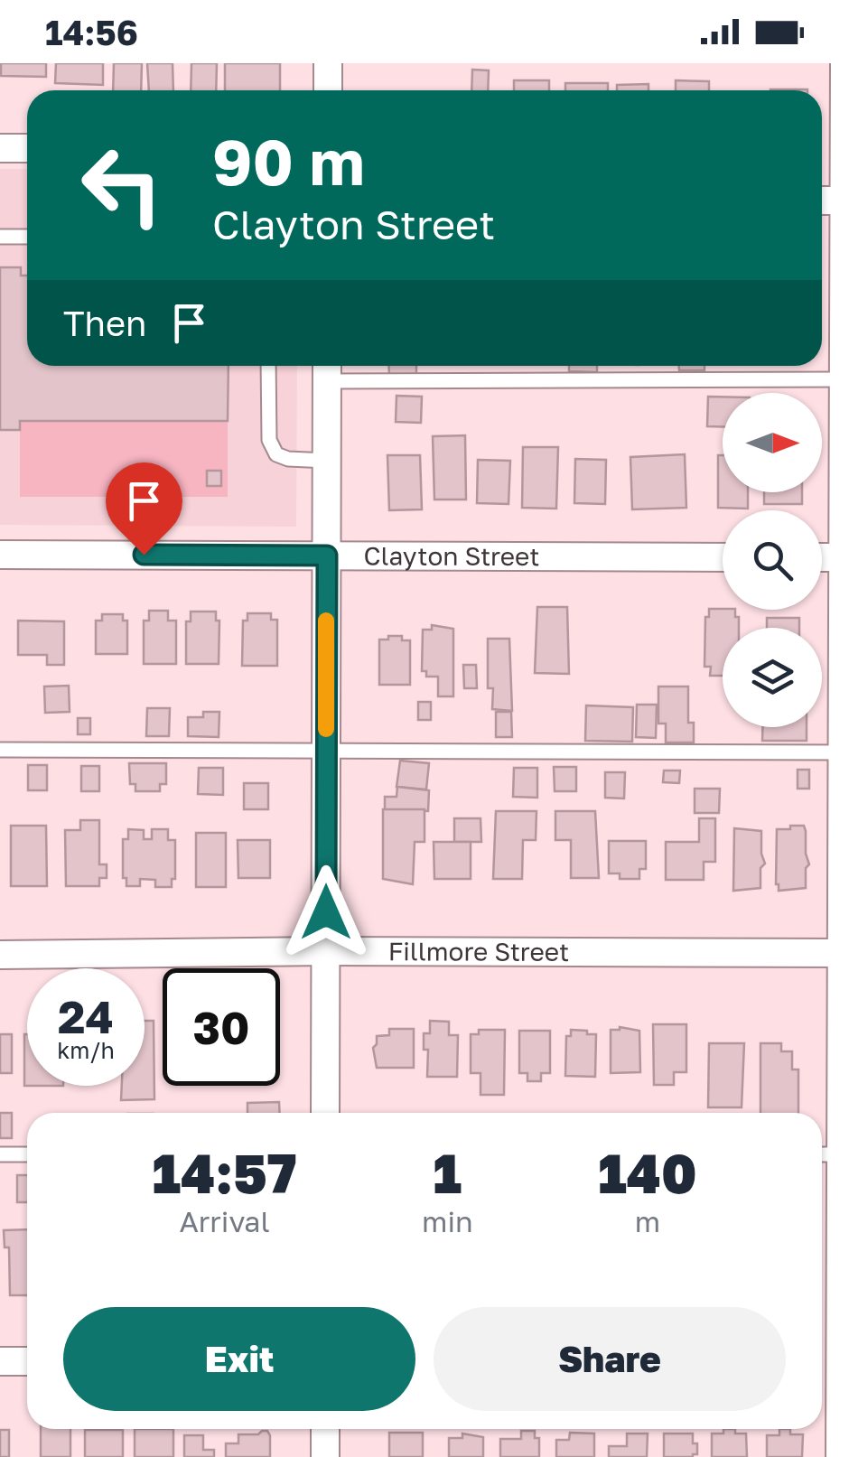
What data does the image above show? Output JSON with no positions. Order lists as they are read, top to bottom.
{
  "streets": {
    "street": ["Clayton Street", "Fillmore Street"]
  },
  "north": "right",
  "page": {
    "status": "14:56",
    "turn": ["90 m", "Clayton Street"],
    "then": "Then",
    "speed": "24 km/h",
    "limit": "30",
    "eta": [
      "14:57",
      "Arrival",
      "1",
      "min",
      "140",
      "m"
    ],
    "buttons": ["Exit", "Share"]
  }
}
